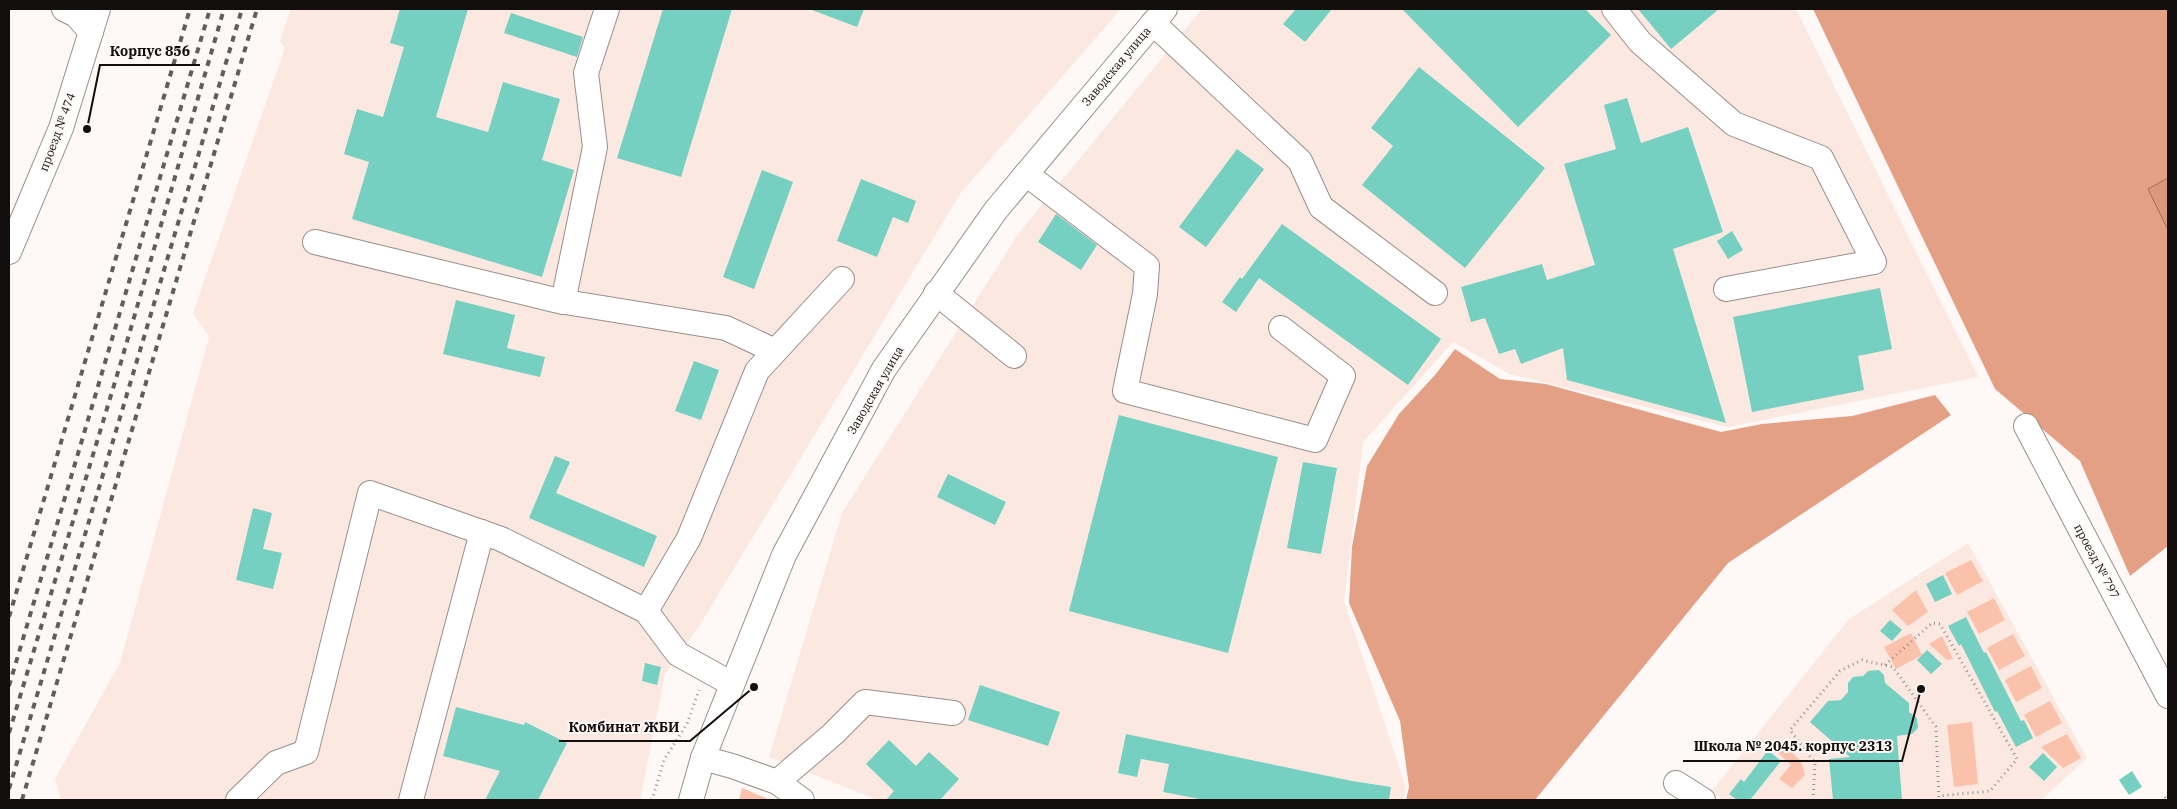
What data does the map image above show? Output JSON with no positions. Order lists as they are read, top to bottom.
{
  "streets": {
    "street": ["Заводская улица", "проезд № 474", "проезд № 797"]
  },
  "places": ["Корпус 856", "Комбинат ЖБИ", "Школа № 2045. корпус 2313"]
}
